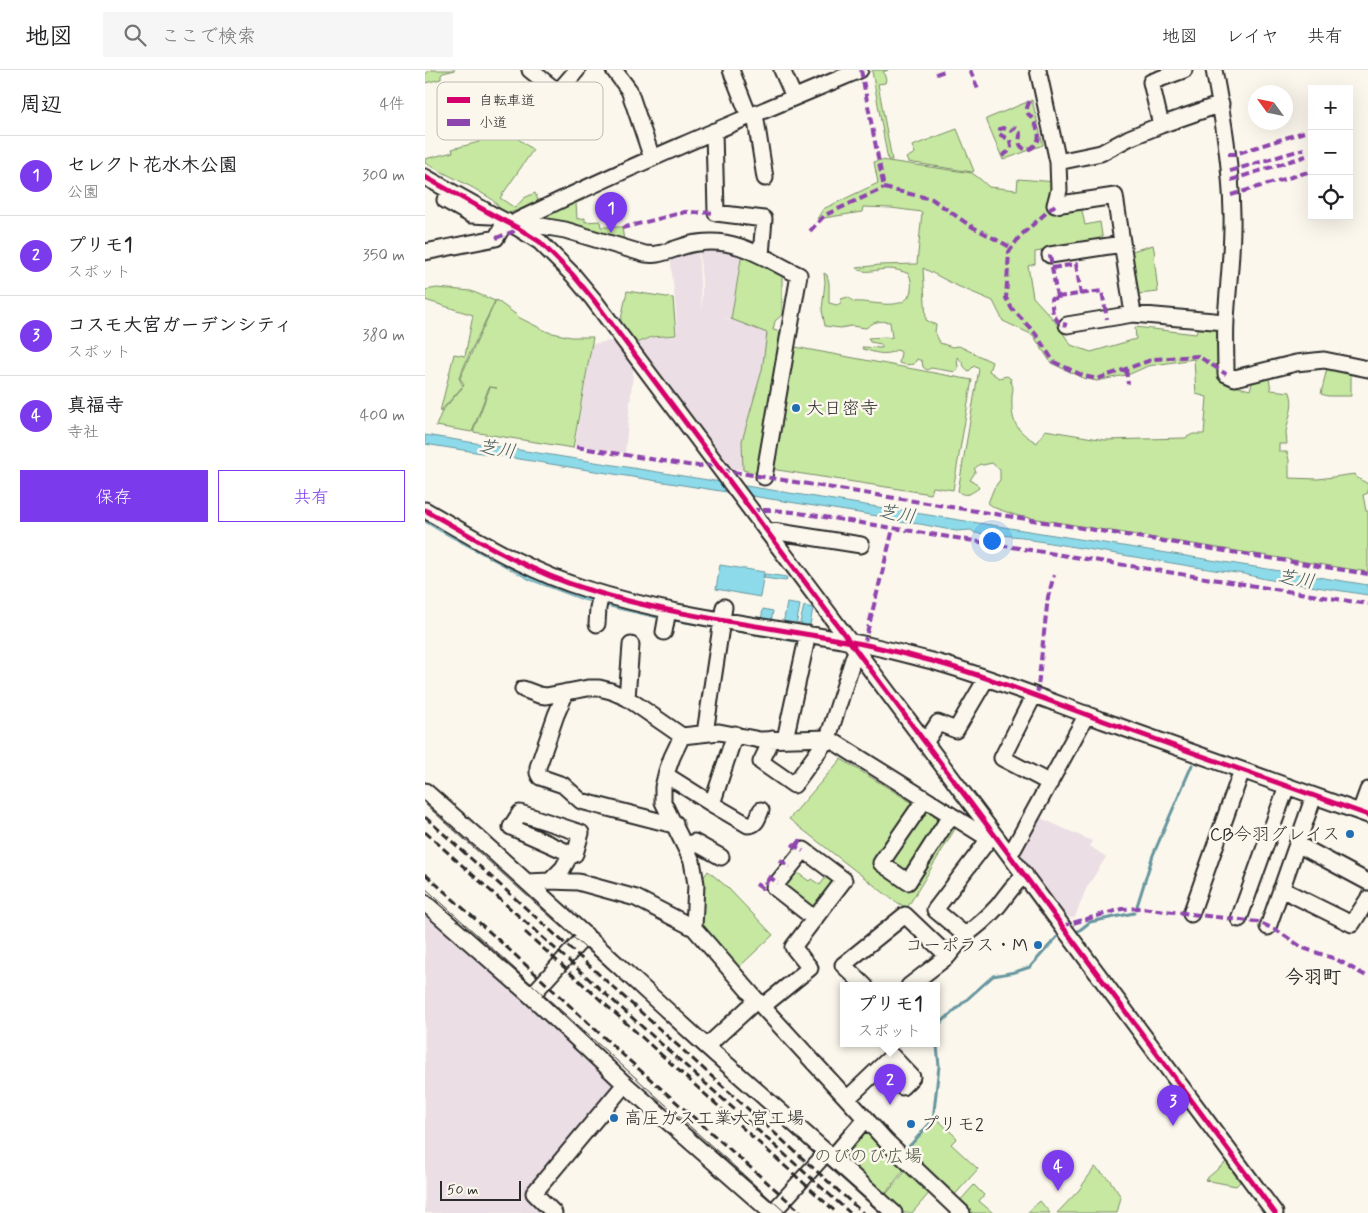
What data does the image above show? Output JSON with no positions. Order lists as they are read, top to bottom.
{
  "districts": ["今羽町"],
  "water": ["芝川"],
  "parks": ["のびのび広場"],
  "places": [
    "大日密寺",
    "CB今羽グレイス",
    "コーポラス・M",
    "高圧ガス工業大宮工場",
    "プリモ2"
  ],
  "legend": ["自転車道", "小道"],
  "scale_bar": "50 m",
  "north": "top left",
  "page": {
    "header": "地図",
    "search": "ここで検索",
    "nav": ["地図", "レイヤ", "共有"],
    "heading": ["周辺", "4件"],
    "map_buttons": ["+", "−"],
    "list": [
      {
        "mark": "1",
        "name": "セレクト花水木公園",
        "note": "公園",
        "value": "300 m"
      },
      {
        "mark": "2",
        "name": "プリモ1",
        "note": "スポット",
        "value": "350 m"
      },
      {
        "mark": "3",
        "name": "コスモ大宮ガーデンシティ",
        "note": "スポット",
        "value": "380 m"
      },
      {
        "mark": "4",
        "name": "真福寺",
        "note": "寺社",
        "value": "400 m"
      }
    ],
    "pins": [
      "1",
      "2",
      "3",
      "4"
    ],
    "buttons": ["保存", "共有"],
    "popup": ["プリモ1", "スポット"],
    "scale": "50 m"
  }
}
